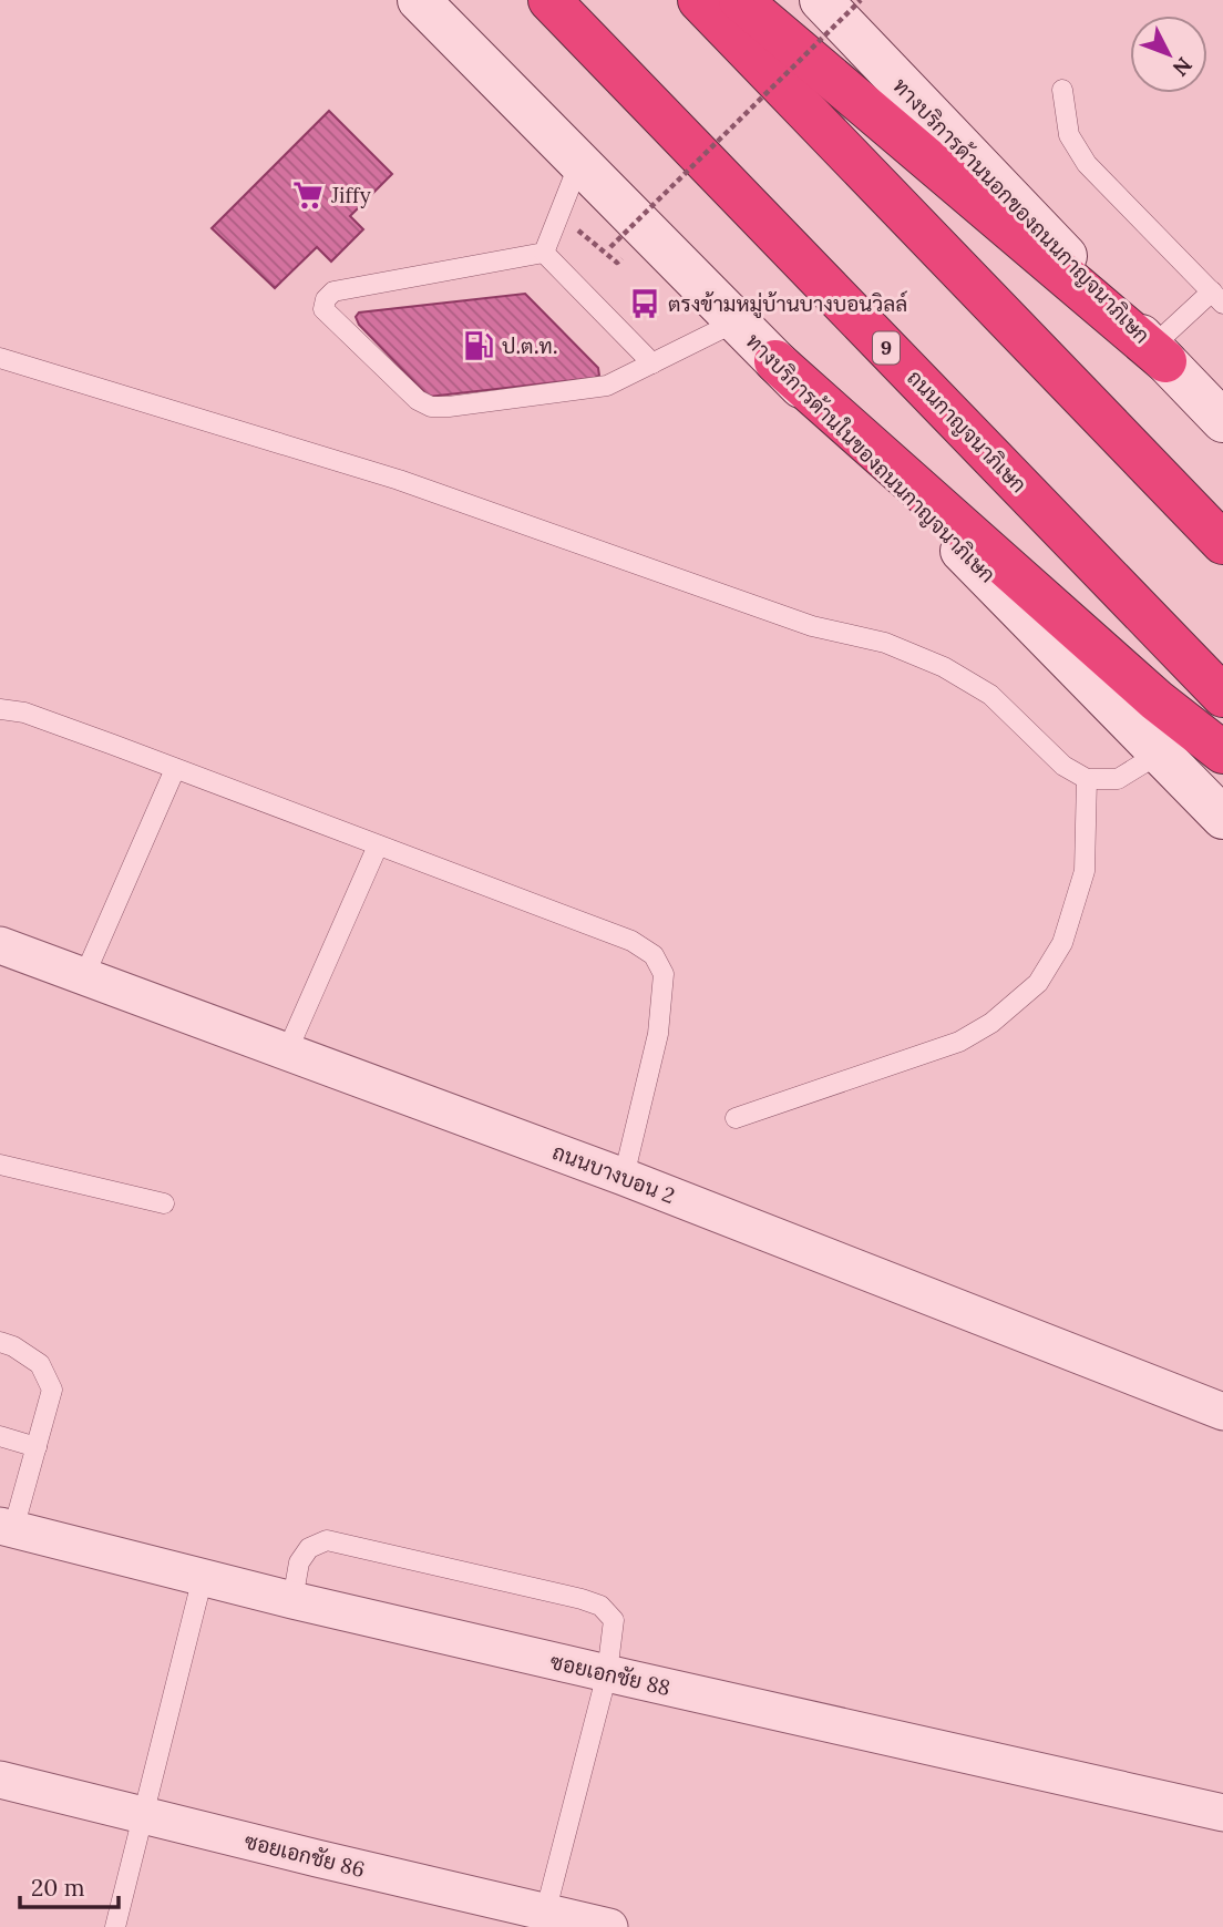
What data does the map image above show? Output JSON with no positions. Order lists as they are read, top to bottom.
{
  "streets": {
    "highway": ["9", "ถนนกาญจนาภิเษก"],
    "main road": ["ทางบริการด้านนอกของถนนกาญจนาภิเษก", "ทางบริการด้านในของถนนกาญจนาภิเษก"],
    "street": ["ถนนบางบอน 2", "ซอยเอกชัย 88", "ซอยเอกชัย 86"]
  },
  "places": {
    "supermarket": ["Jiffy"],
    "bus stop": ["ตรงข้ามหมู่บ้านบางบอนวิลล์"],
    "fuel station": ["ป.ต.ท."]
  },
  "scale_bar": "20 m",
  "north": "bottom right"
}
